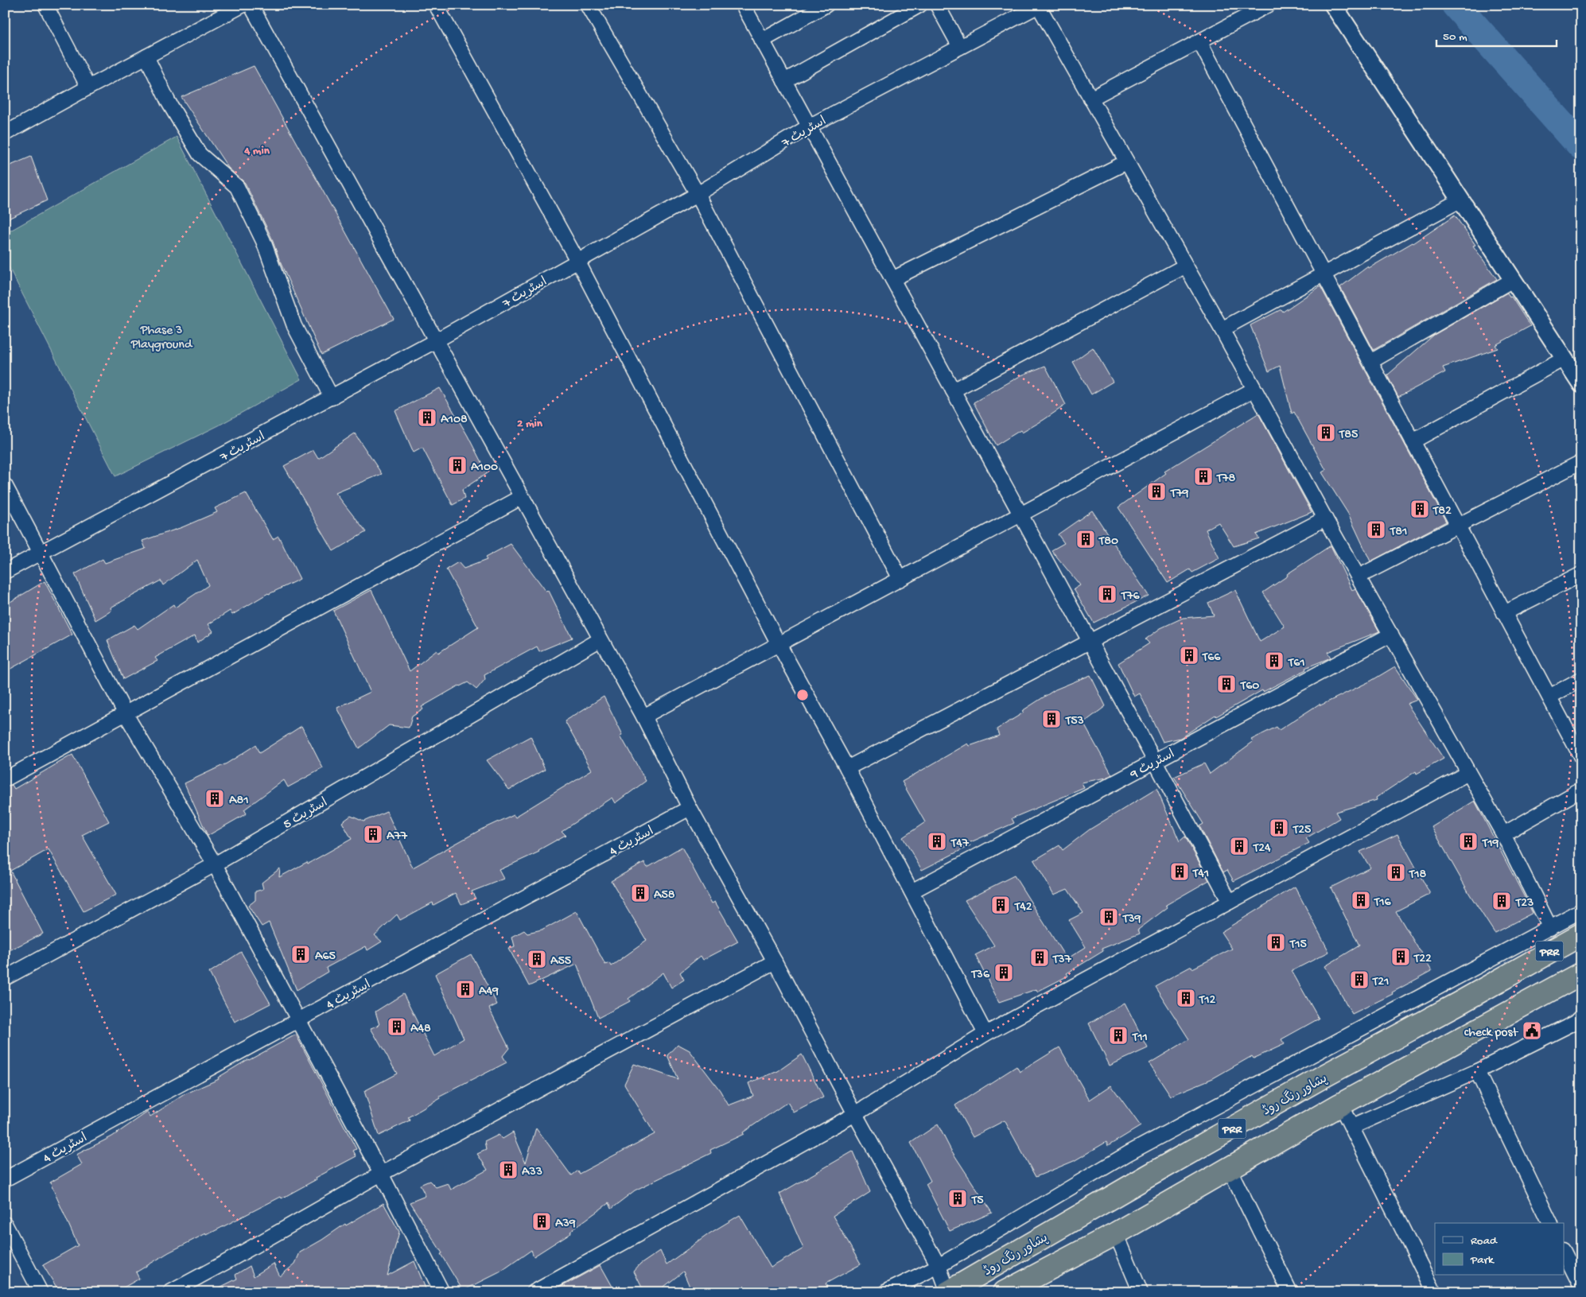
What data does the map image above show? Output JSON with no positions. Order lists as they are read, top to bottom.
{
  "streets": {
    "highway": ["PRR", "پشاور رنگ روڈ"],
    "street": [
      "اسٹریٹ 7",
      "اسٹریٹ 9",
      "اسٹریٹ 5",
      "اسٹریٹ 4"
    ]
  },
  "parks": ["Phase 3 Playground"],
  "places": {
    "building": [
      "A108",
      "T85",
      "A100",
      "T78",
      "T79",
      "T82",
      "T81",
      "T80",
      "T76",
      "T66",
      "T61",
      "T60",
      "T53",
      "A81",
      "T25",
      "A77",
      "T47",
      "T19",
      "T24",
      "T41",
      "T18",
      "A58",
      "T16",
      "T23",
      "T42",
      "T39",
      "T15",
      "A65",
      "T22",
      "T37",
      "A55",
      "T36",
      "T21",
      "A49",
      "T12",
      "A48",
      "T11",
      "A33",
      "T5",
      "A39"
    ],
    "public building": ["check post"]
  },
  "legend": ["Road", "Park"],
  "scale_bar": "50 m",
  "rings": ["4 min", "2 min"]
}
